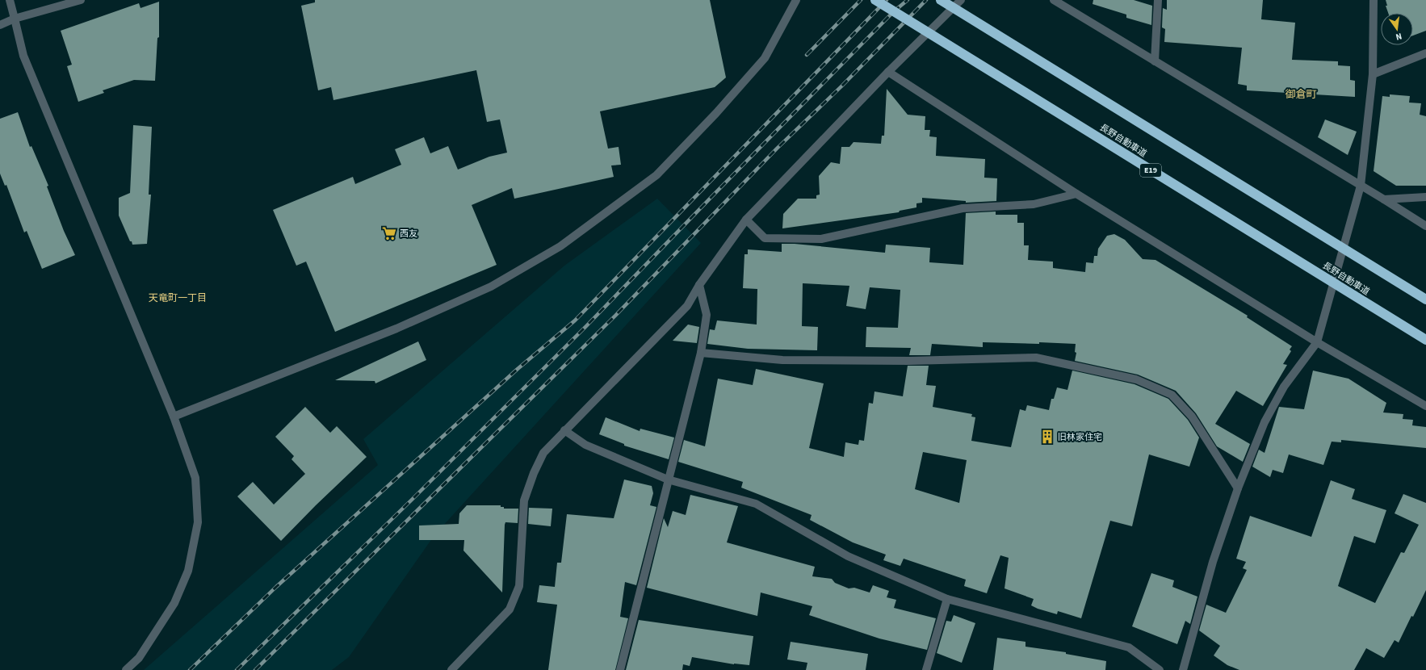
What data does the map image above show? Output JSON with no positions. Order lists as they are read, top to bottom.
{
  "streets": {
    "highway": ["長野自動車道", "E19"]
  },
  "districts": ["御倉町", "天竜町一丁目"],
  "places": {
    "supermarket": ["西友"],
    "building": ["旧林家住宅"]
  },
  "north": "bottom"
}
